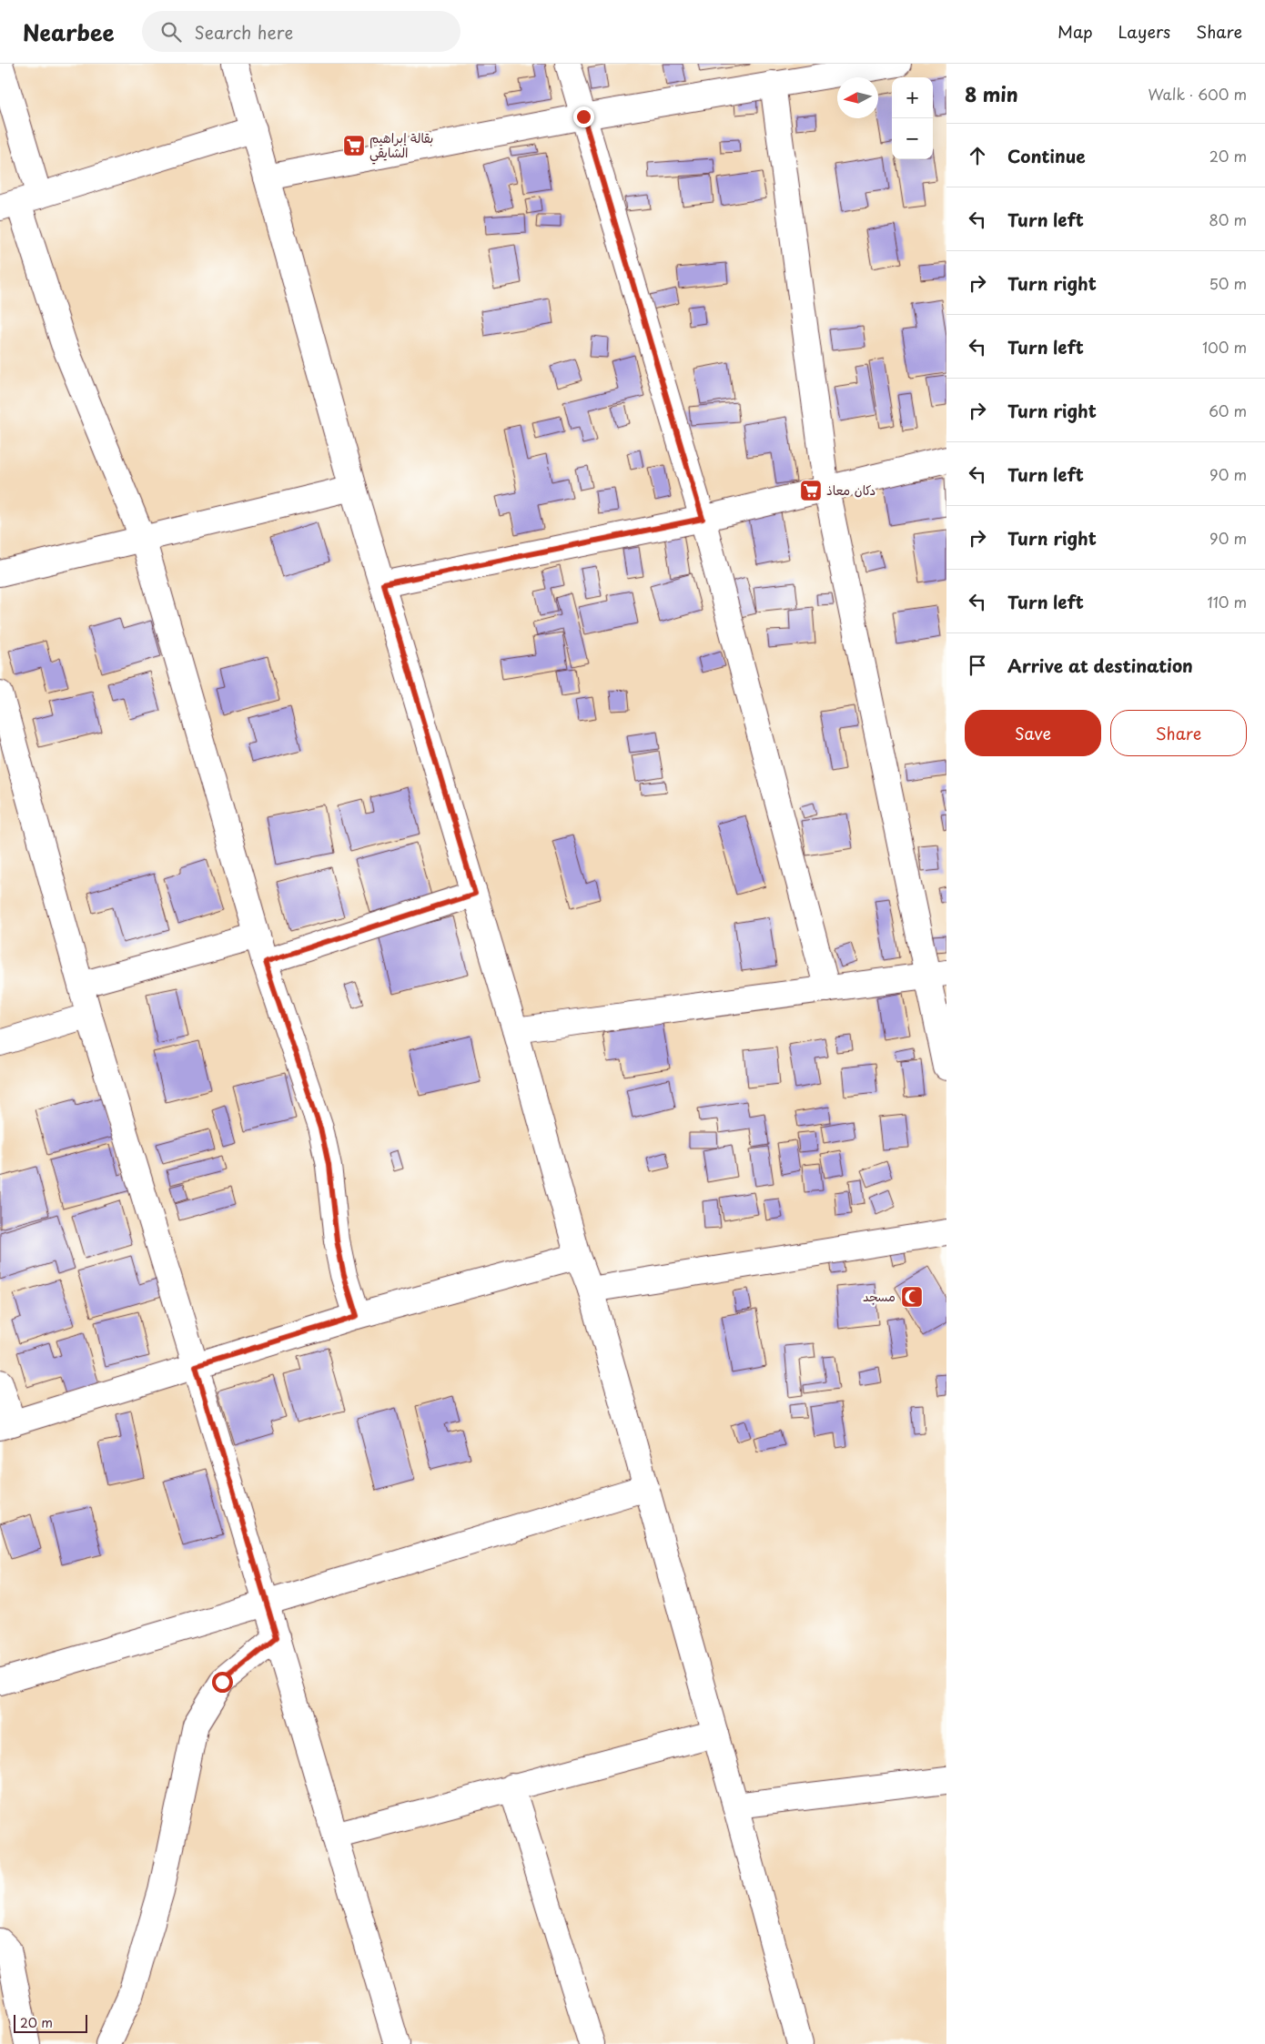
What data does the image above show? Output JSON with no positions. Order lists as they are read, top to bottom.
{
  "places": {
    "supermarket": ["بقالة إبراهيم الشايقي", "دكان معاذ"],
    "mosque": ["مسجد"]
  },
  "scale_bar": "20 m",
  "north": "left",
  "page": {
    "header": "Nearbee",
    "search": "Search here",
    "nav": ["Map", "Layers", "Share"],
    "heading": ["8 min", "Walk · 600 m"],
    "map_buttons": ["+", "−"],
    "list": [
      ["Continue", "20 m"],
      ["Turn left", "80 m"],
      ["Turn right", "50 m"],
      ["Turn left", "100 m"],
      ["Turn right", "60 m"],
      ["Turn left", "90 m"],
      ["Turn right", "90 m"],
      ["Turn left", "110 m"],
      "Arrive at destination"
    ],
    "buttons": ["Save", "Share"],
    "scale": "20 m"
  }
}
